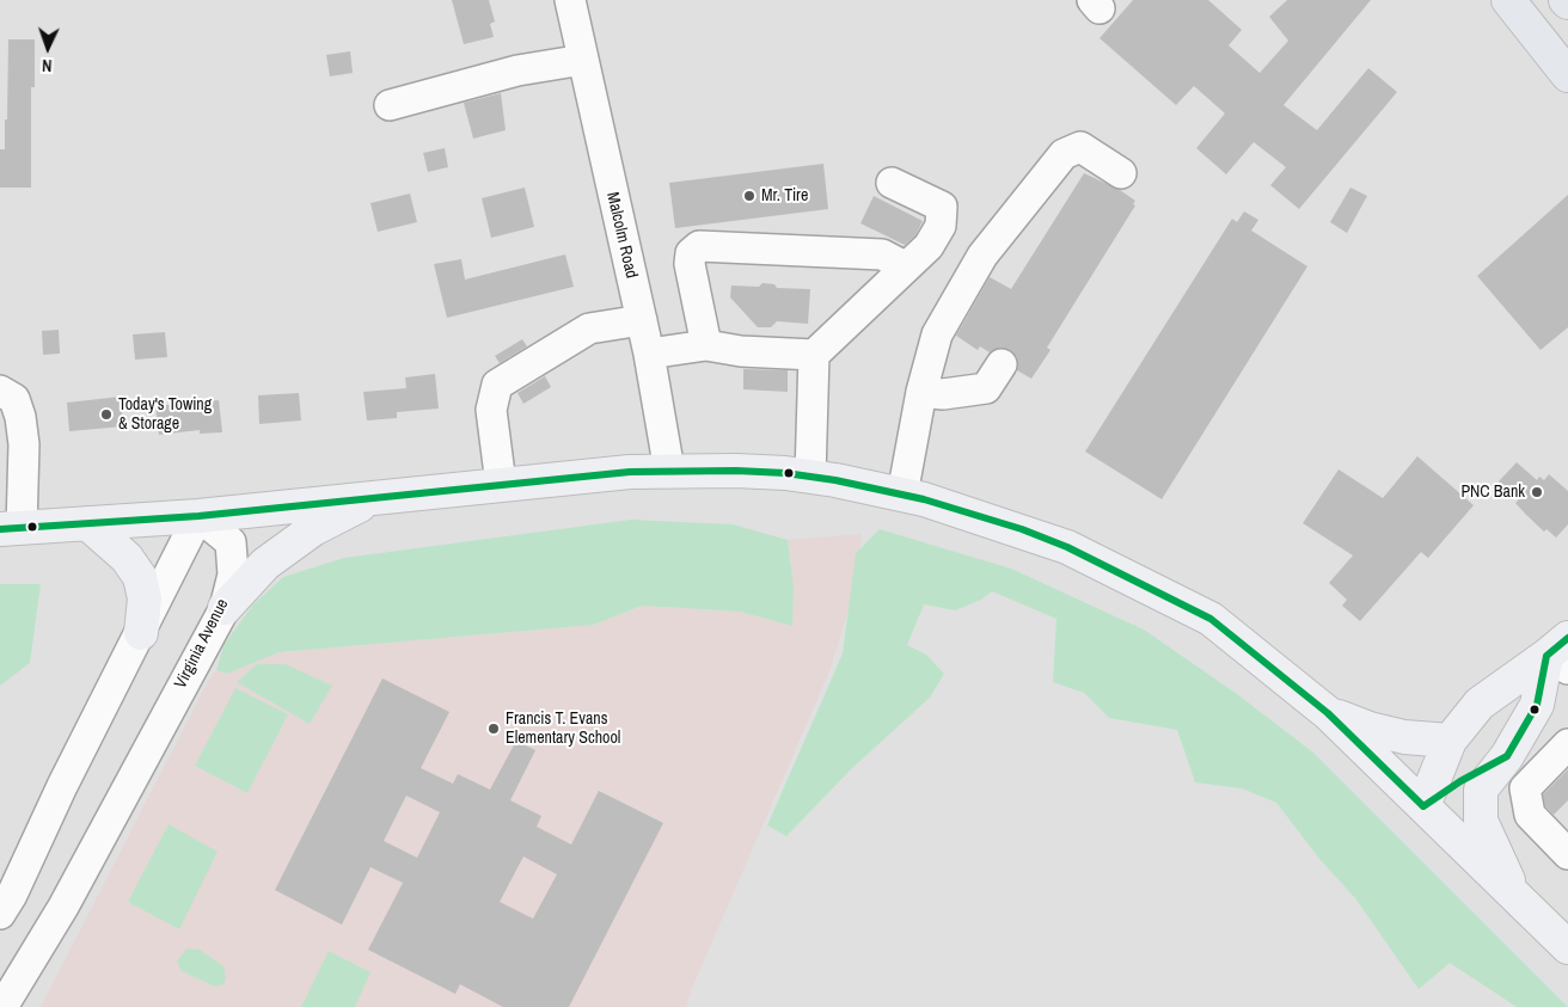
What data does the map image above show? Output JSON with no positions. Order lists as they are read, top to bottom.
{
  "streets": {
    "street": ["Malcolm Road", "Virginia Avenue"]
  },
  "places": [
    "Mr. Tire",
    "Today's Towing & Storage",
    "PNC Bank",
    "Francis T. Evans Elementary School"
  ],
  "north": "bottom"
}
